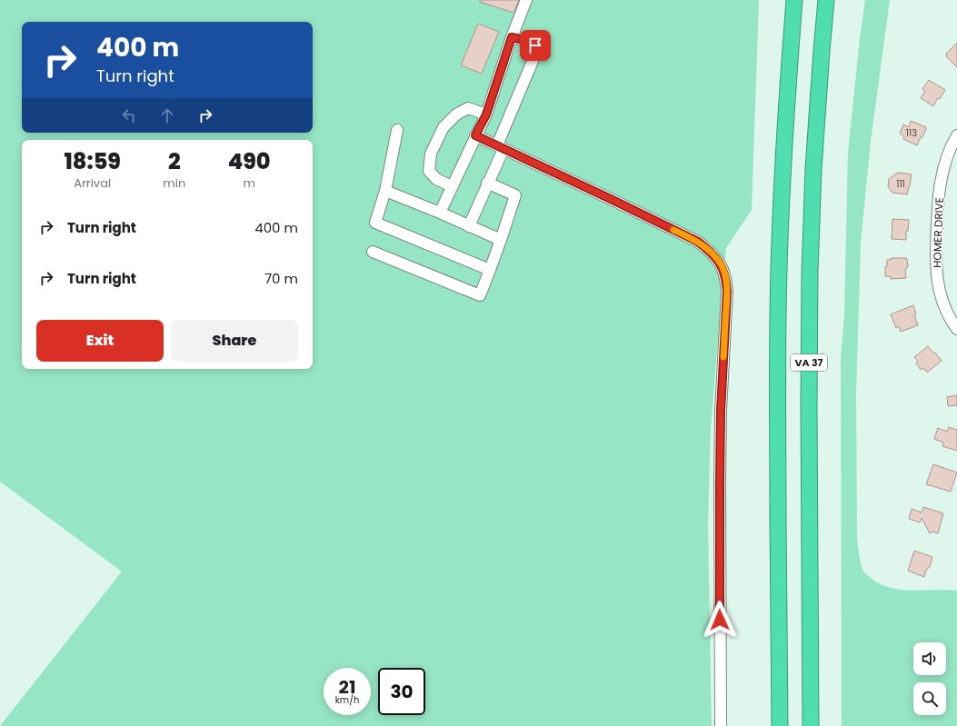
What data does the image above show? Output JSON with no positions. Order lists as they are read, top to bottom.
{
  "streets": {
    "highway": ["VA 37"],
    "street": ["HOMER DRIVE"]
  },
  "house_numbers": ["113", "111"],
  "page": {
    "turn": ["400 m", "Turn right"],
    "eta": [
      "18:59",
      "Arrival",
      "2",
      "min",
      "490",
      "m"
    ],
    "list": [
      {
        "name": "Turn right",
        "value": "400 m"
      },
      {
        "name": "Turn right",
        "value": "70 m"
      }
    ],
    "buttons": ["Exit", "Share"],
    "speed": "21 km/h",
    "limit": "30"
  }
}
